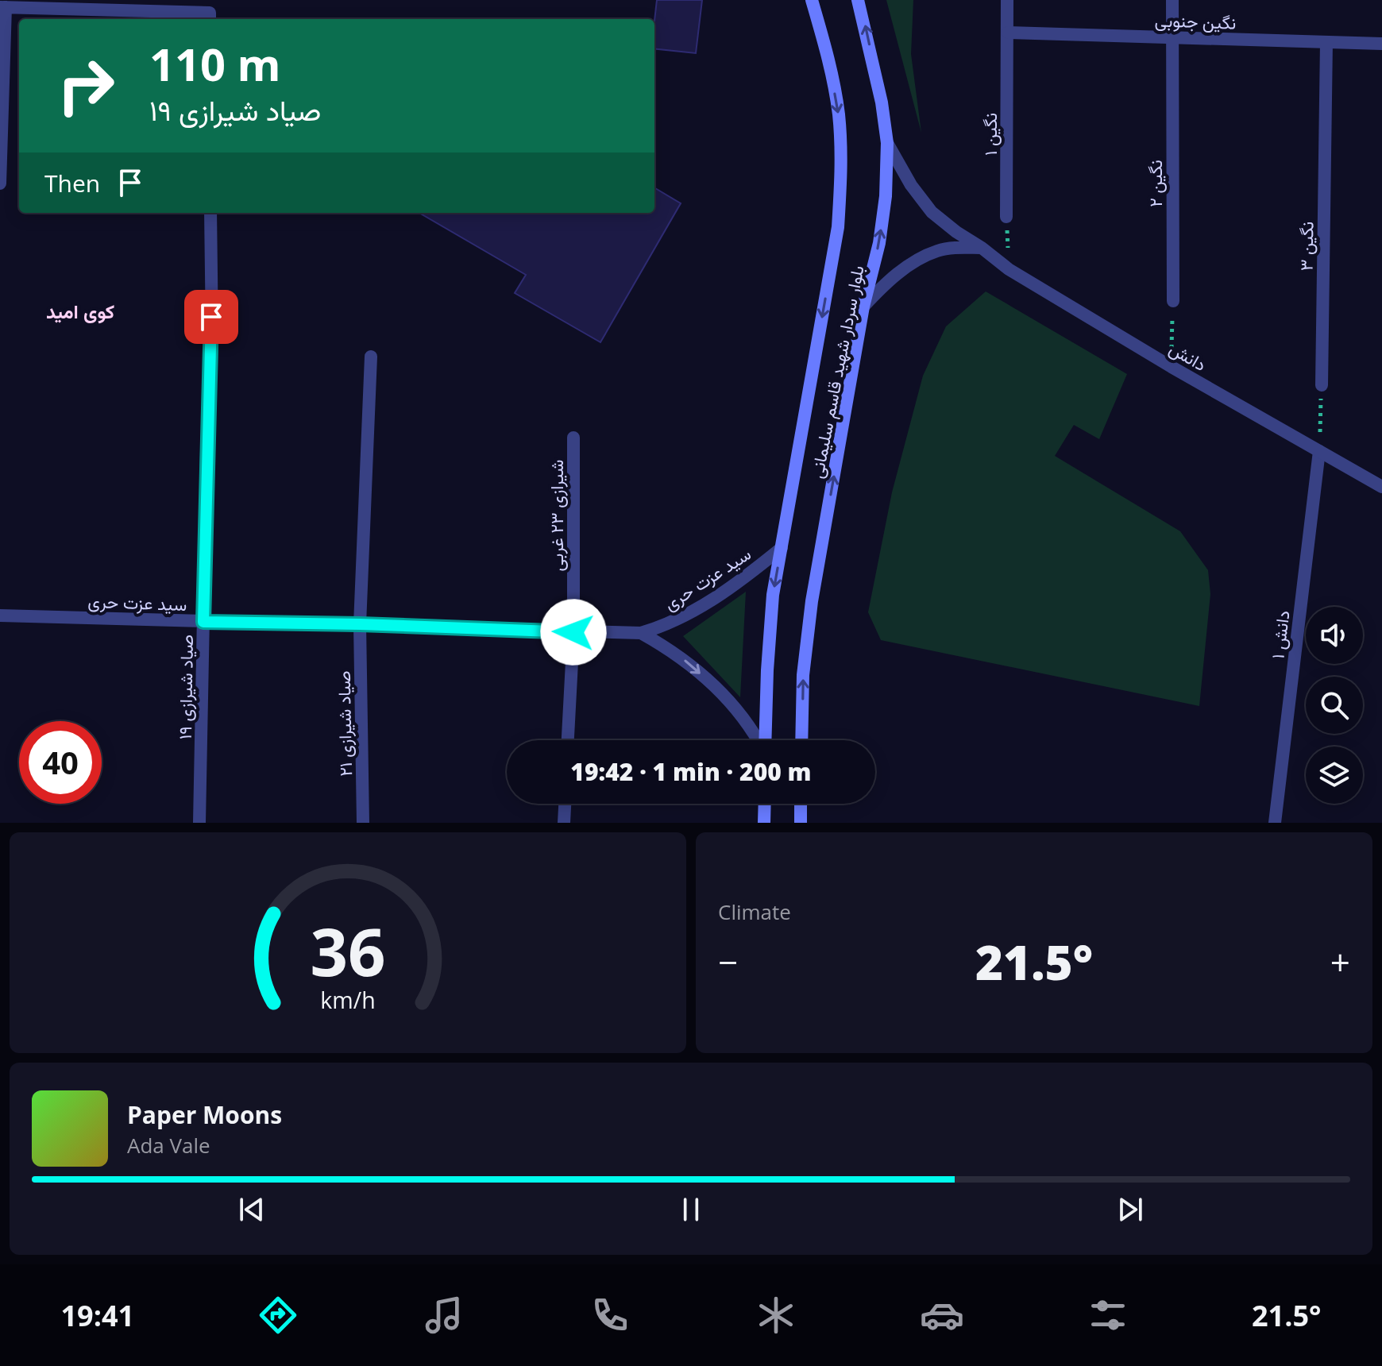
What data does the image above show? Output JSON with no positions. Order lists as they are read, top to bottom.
{
  "streets": {
    "main road": ["بلوار سردار شهید قاسم سلیمانی"],
    "street": [
      "نگین جنوبی",
      "نگین ۱",
      "نگین ۲",
      "نگین ۳",
      "دانش",
      "شیرازی ۲۳ غربی",
      "سید عزت حری",
      "دانش ۱",
      "صیاد شیرازی ۱۹",
      "صیاد شیرازی ۲۱"
    ]
  },
  "crossings": [
    ["نگین جنوبی", "نگین ۱"],
    ["نگین جنوبی", "نگین ۲"],
    ["نگین جنوبی", "نگین ۳"],
    ["دانش", "بلوار سردار شهید قاسم سلیمانی"],
    ["دانش", "دانش ۱"],
    ["بلوار سردار شهید قاسم سلیمانی", "سید عزت حری"],
    ["شیرازی ۲۳ غربی", "سید عزت حری"],
    ["سید عزت حری", "صیاد شیرازی ۱۹"],
    ["سید عزت حری", "صیاد شیرازی ۲۱"]
  ],
  "districts": ["کوی امید"],
  "page": {
    "turn": ["110 m", "صیاد شیرازی ۱۹"],
    "then": "Then",
    "limit": "40",
    "trip": "19:42 · 1 min · 200 m",
    "tile": "Climate",
    "heat": ["−", "21.5°", "+"],
    "song": ["Paper Moons", "Ada Vale"],
    "tabs": ["19:41", "21.5°"],
    "gauge": ["36", "km/h"]
  }
}
